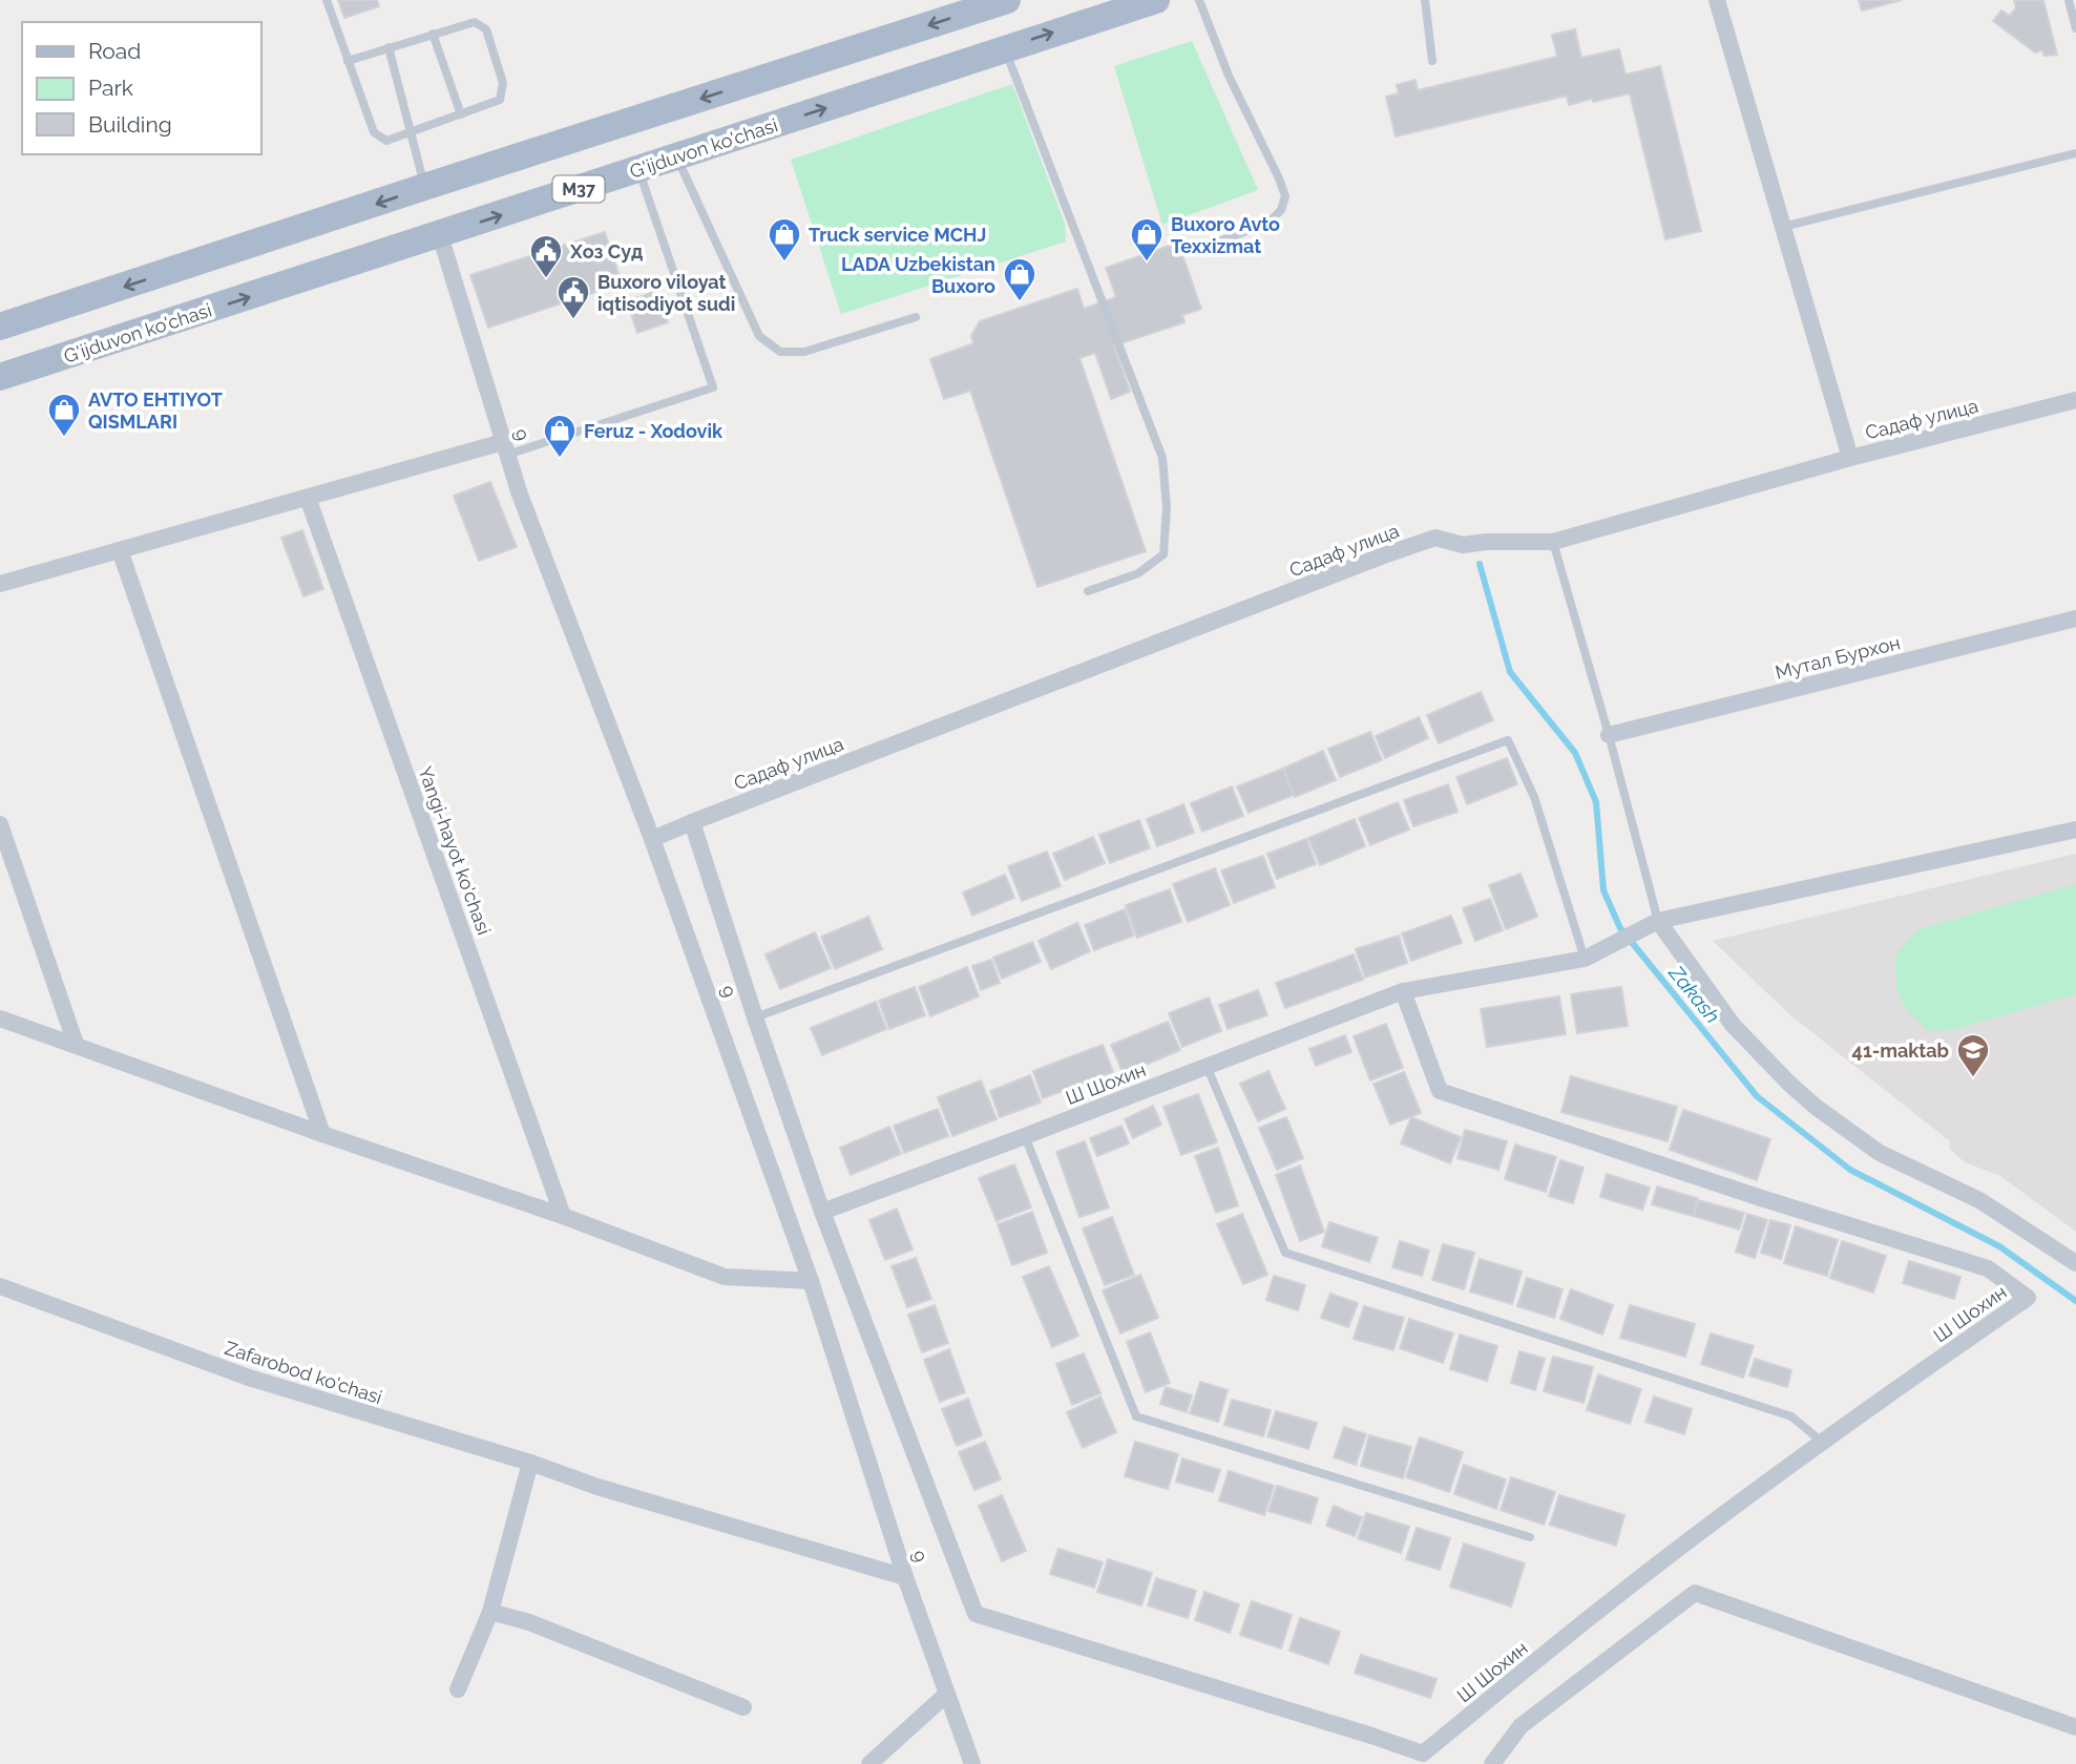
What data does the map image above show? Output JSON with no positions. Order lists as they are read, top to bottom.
{
  "streets": {
    "main road": ["G'ijduvon ko'chasi", "M37"],
    "street": [
      "Садаф улица",
      "9",
      "Мутал Бурхон",
      "Yangi-hayot ko'chasi",
      "Ш Шохин",
      "Zafarobod ko'chasi"
    ]
  },
  "crossings": [
    ["G'ijduvon ko'chasi", "9"],
    ["Садаф улица", "9"],
    ["9", "Zafarobod ko'chasi"]
  ],
  "water": ["Zakash"],
  "places": {
    "shop": [
      "Truck service MCHJ",
      "Buxoro Avto Texxizmat",
      "LADA Uzbekistan Buxoro",
      "AVTO EHTIYOT QISMLARI",
      "Feruz - Xodovik"
    ],
    "public building": ["Хоз Суд", "Buxoro viloyat iqtisodiyot sudi"],
    "school or university": ["41-maktab"]
  },
  "legend": ["Road", "Park", "Building"]
}
